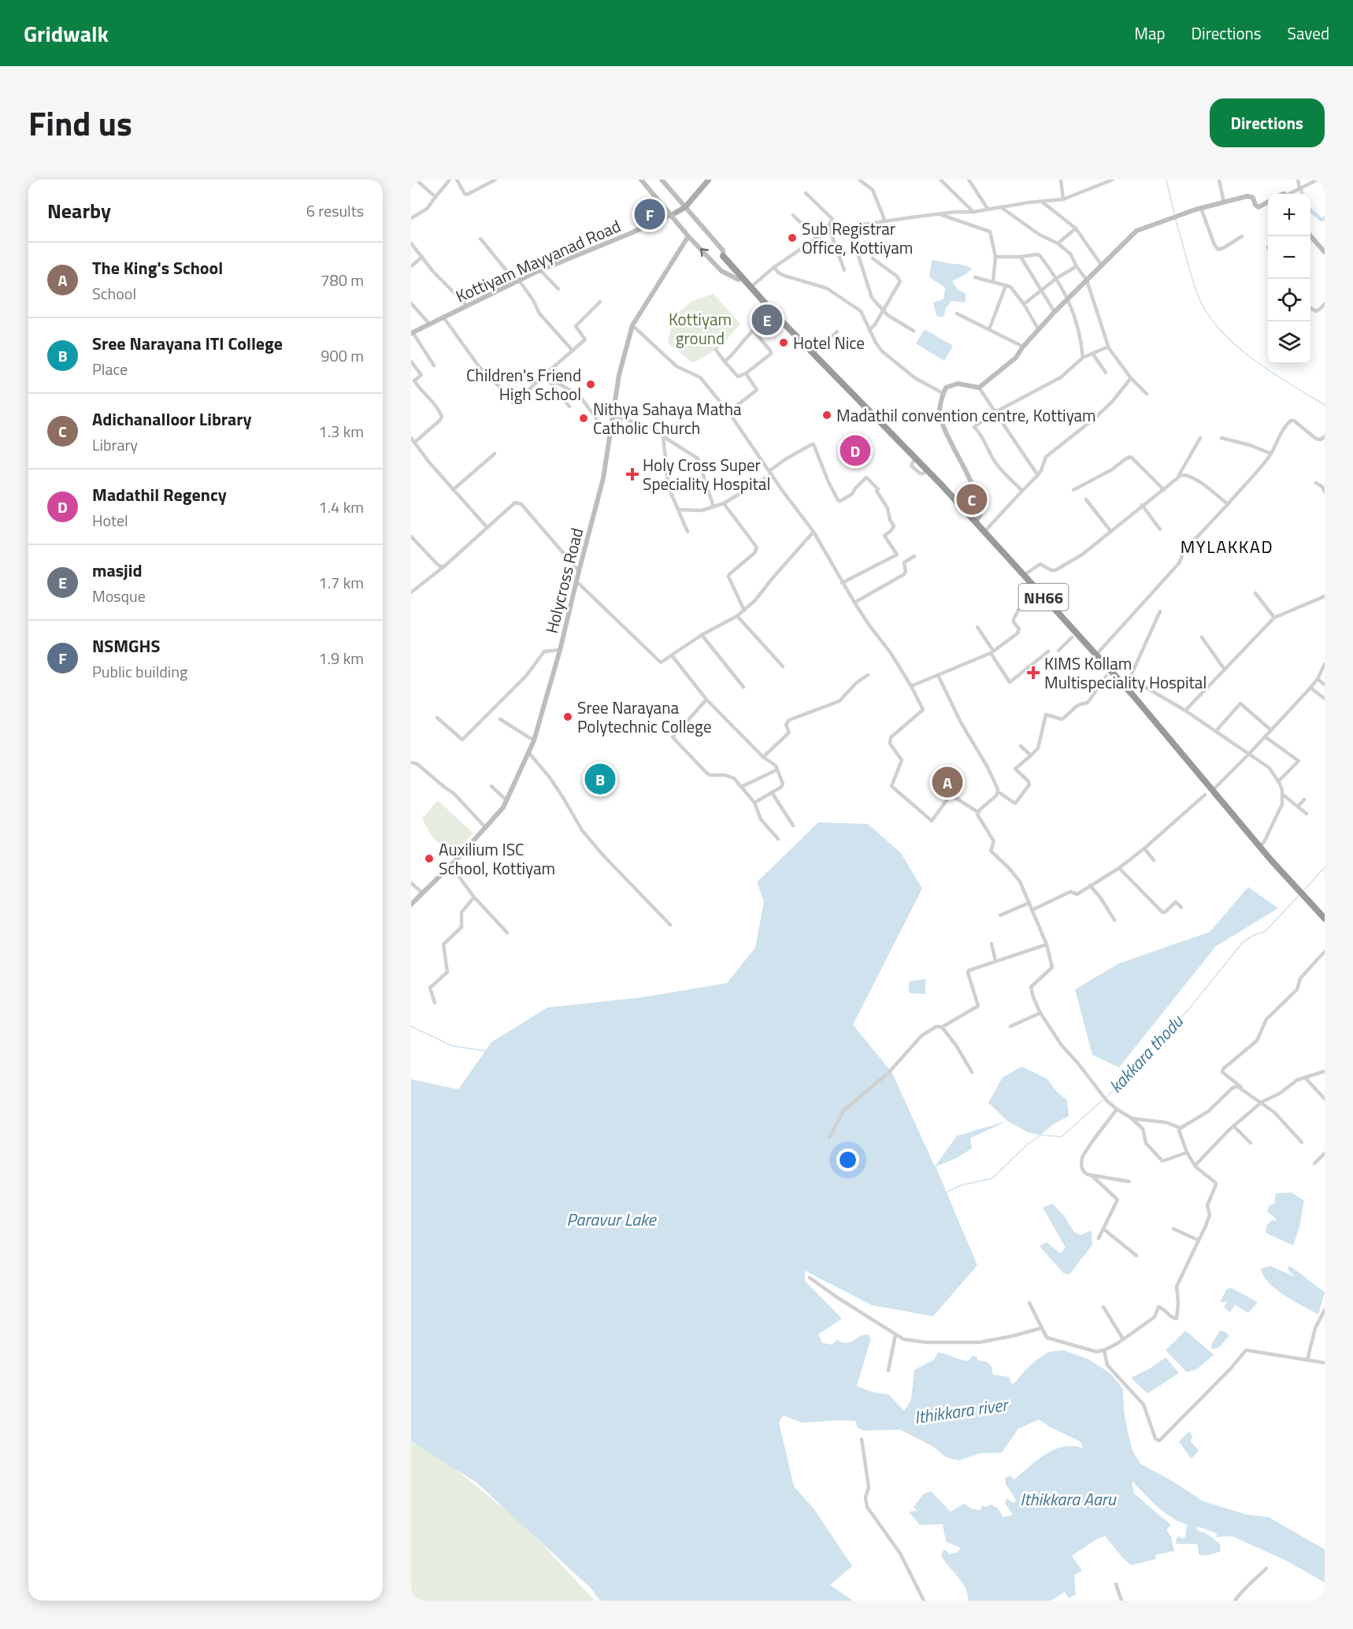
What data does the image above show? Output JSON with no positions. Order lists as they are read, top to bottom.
{
  "streets": {
    "highway": ["NH66"],
    "main road": ["Kottiyam Mayyanad Road", "Holycross Road"]
  },
  "districts": ["MYLAKKAD"],
  "water": [
    "kakkara thodu",
    "Paravur Lake",
    "Ithikkara river",
    "Ithikkara Aaru"
  ],
  "parks": ["Kottiyam ground"],
  "places": {
    "other": [
      "Sub Registrar Office, Kottiyam",
      "Hotel Nice",
      "Children's Friend High School",
      "Madathil convention centre, Kottiyam",
      "Nithya Sahaya Matha Catholic Church",
      "Sree Narayana Polytechnic College",
      "Auxilium ISC School, Kottiyam"
    ],
    "health": ["Holy Cross Super Speciality Hospital", "KIMS Kollam Multispeciality Hospital"]
  },
  "page": {
    "header": "Gridwalk",
    "nav": ["Map", "Directions", "Saved"],
    "title": "Find us",
    "buttons": "Directions",
    "heading": ["Nearby", "6 results"],
    "map_buttons": ["+", "−"],
    "pins": [
      "F",
      "E",
      "D",
      "C",
      "B",
      "A"
    ],
    "list": [
      {
        "mark": "A",
        "name": "The King's School",
        "note": "School",
        "value": "780 m"
      },
      {
        "mark": "B",
        "name": "Sree Narayana ITI College",
        "note": "Place",
        "value": "900 m"
      },
      {
        "mark": "C",
        "name": "Adichanalloor Library",
        "note": "Library",
        "value": "1.3 km"
      },
      {
        "mark": "D",
        "name": "Madathil Regency",
        "note": "Hotel",
        "value": "1.4 km"
      },
      {
        "mark": "E",
        "name": "masjid",
        "note": "Mosque",
        "value": "1.7 km"
      },
      {
        "mark": "F",
        "name": "NSMGHS",
        "note": "Public building",
        "value": "1.9 km"
      }
    ]
  }
}
